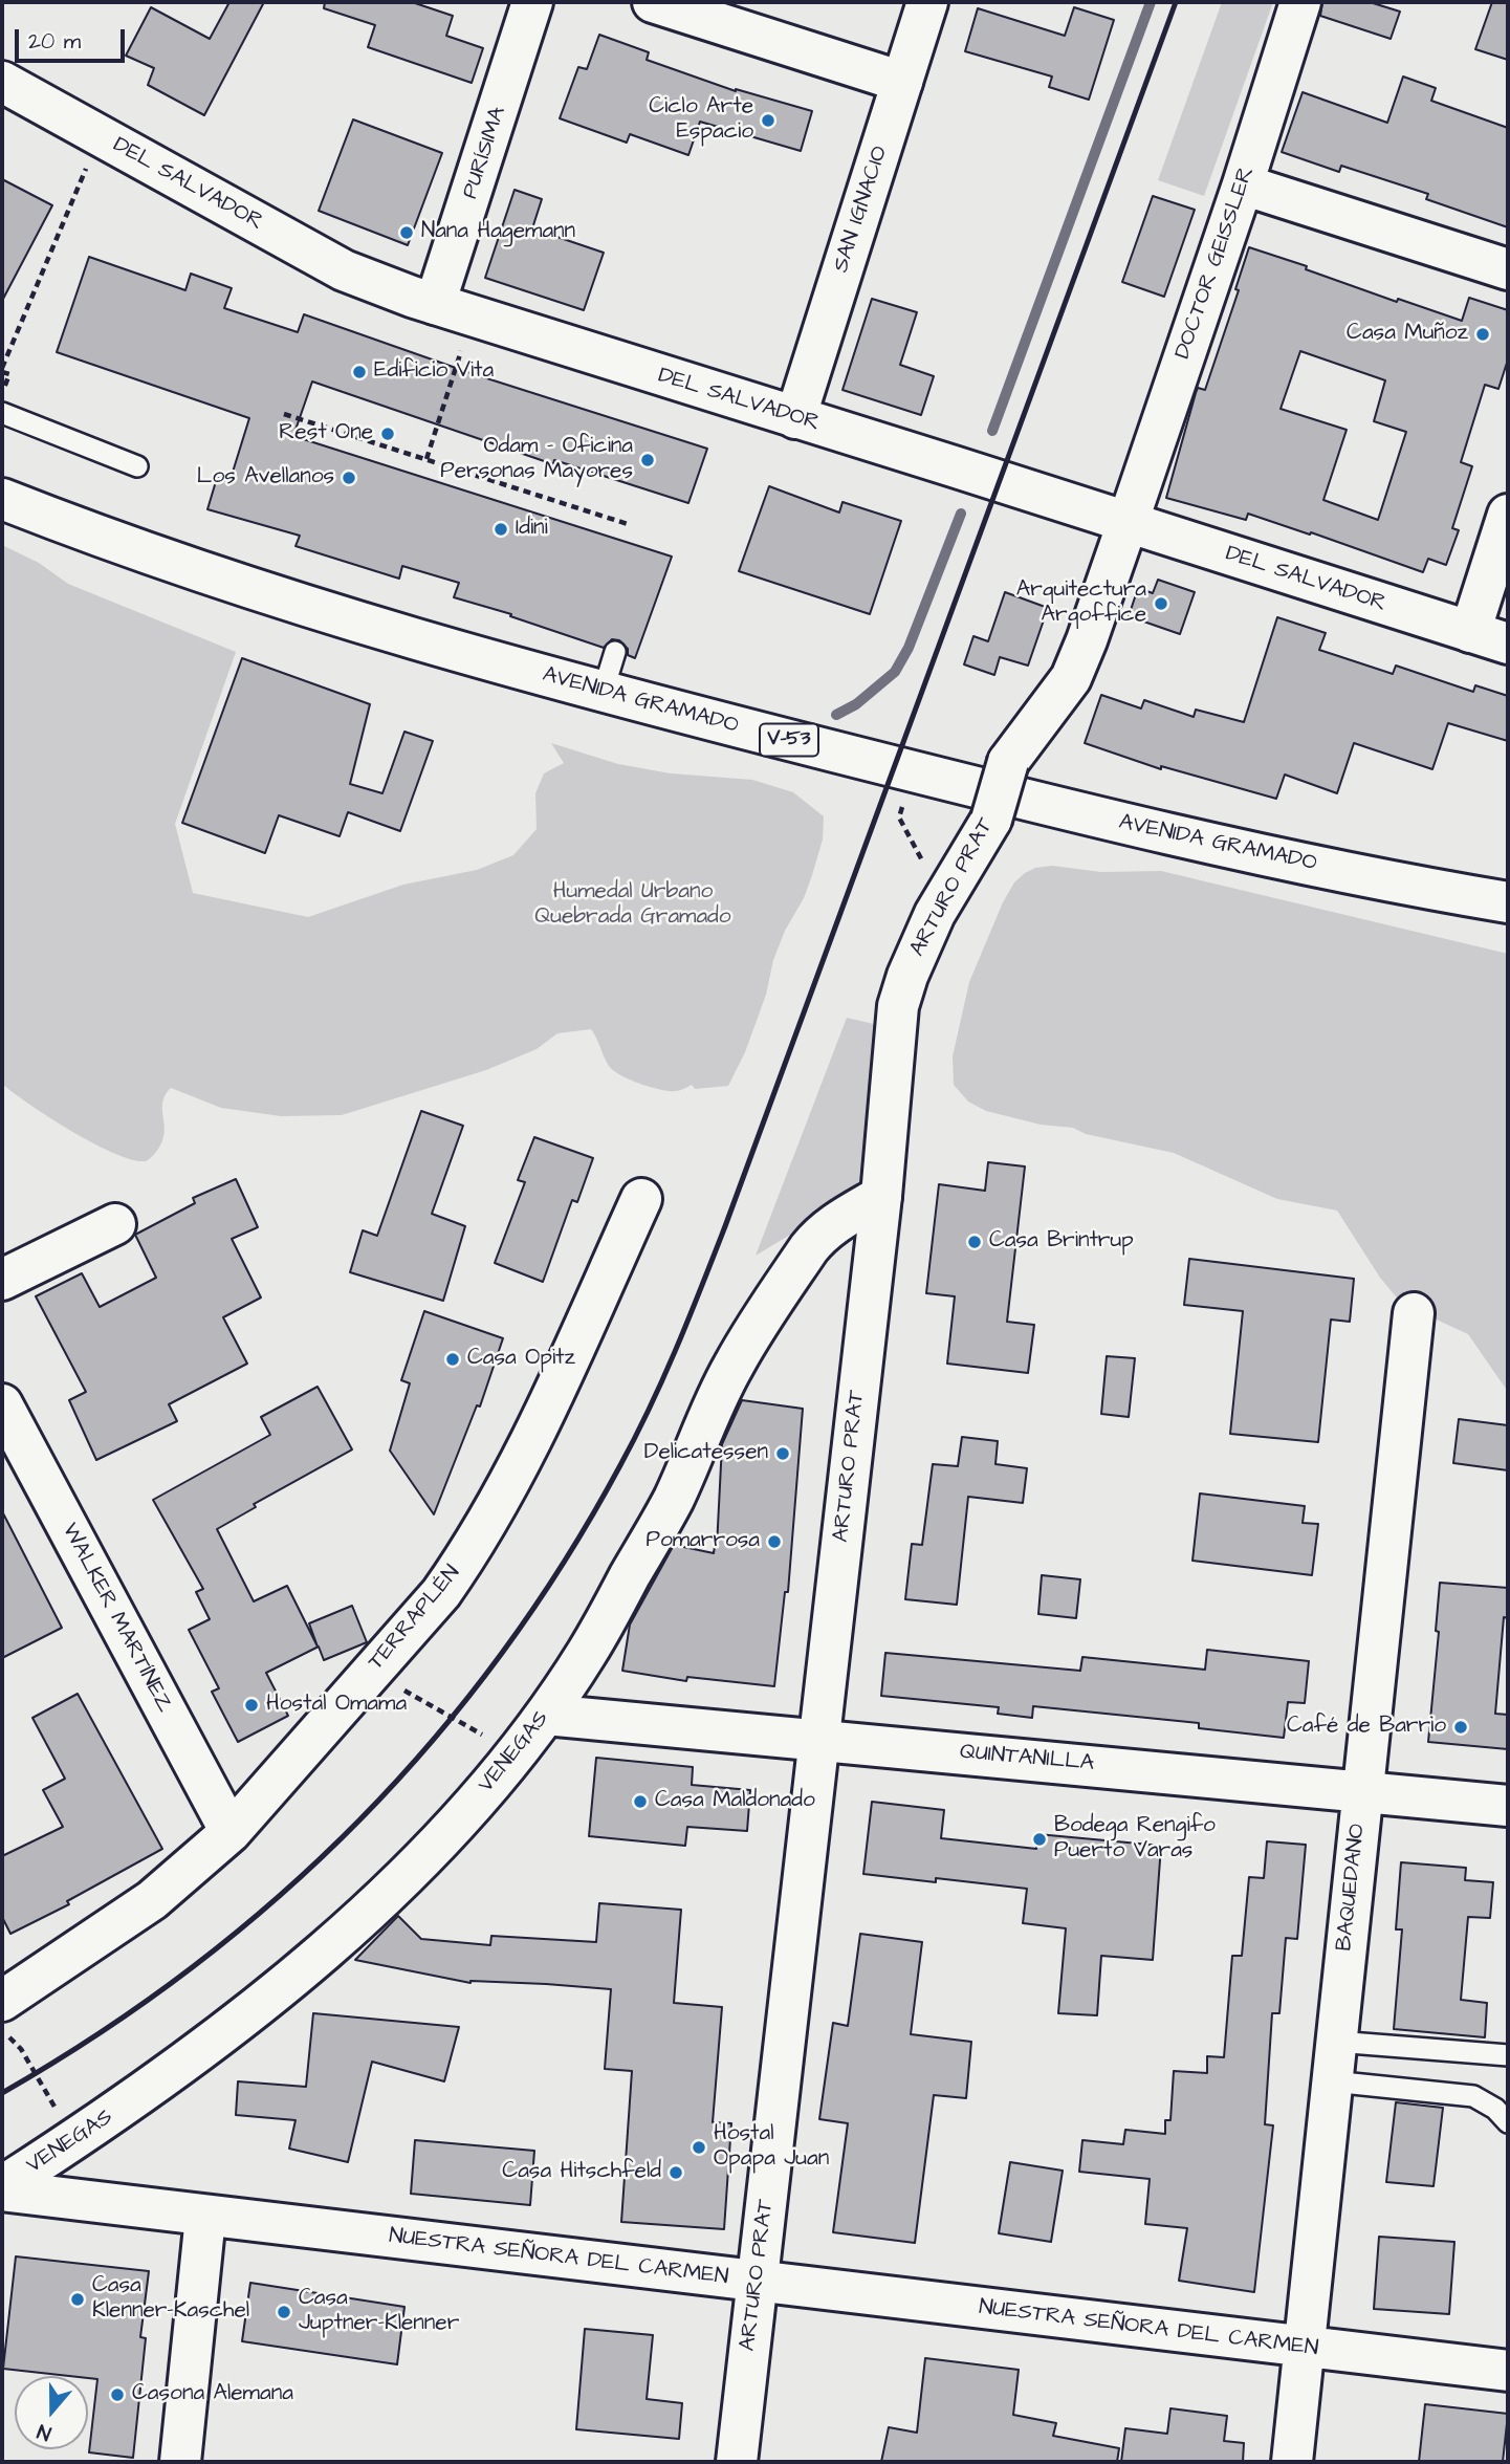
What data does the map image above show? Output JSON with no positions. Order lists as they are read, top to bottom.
{
  "streets": {
    "street": [
      "PURÍSIMA",
      "DEL SALVADOR",
      "SAN IGNACIO",
      "DOCTOR GEISSLER",
      "AVENIDA GRAMADO",
      "V-53",
      "ARTURO PRAT",
      "WALKER MARTÍNEZ",
      "TERRAPLÉN",
      "VENEGAS",
      "QUINTANILLA",
      "BAQUEDANO",
      "NUESTRA SEÑORA DEL CARMEN"
    ]
  },
  "crossings": [
    ["PURÍSIMA", "DEL SALVADOR"],
    ["DEL SALVADOR", "SAN IGNACIO"],
    ["DEL SALVADOR", "DOCTOR GEISSLER"],
    ["DEL SALVADOR", "ARTURO PRAT"],
    ["DOCTOR GEISSLER", "ARTURO PRAT"],
    ["ARTURO PRAT", "VENEGAS"],
    ["ARTURO PRAT", "QUINTANILLA"],
    ["ARTURO PRAT", "NUESTRA SEÑORA DEL CARMEN"],
    ["WALKER MARTÍNEZ", "TERRAPLÉN"],
    ["VENEGAS", "QUINTANILLA"],
    ["VENEGAS", "NUESTRA SEÑORA DEL CARMEN"],
    ["QUINTANILLA", "BAQUEDANO"],
    ["BAQUEDANO", "NUESTRA SEÑORA DEL CARMEN"]
  ],
  "parks": ["Humedal Urbano Quebrada Gramado"],
  "places": [
    "Ciclo Arte Espacio",
    "Nana Hagemann",
    "Casa Muñoz",
    "Edificio Vita",
    "Rest One",
    "Odam - Oficina Personas Mayores",
    "Los Avellanos",
    "Idini",
    "Arquitectura Arqoffice",
    "Casa Brintrup",
    "Casa Opitz",
    "Delicatessen",
    "Pomarrosa",
    "Hostal Omama",
    "Café de Barrio",
    "Casa Maldonado",
    "Bodega Rengifo Puerto Varas",
    "Hostal Opapa Juan",
    "Casa Hitschfeld",
    "Casa Klenner-Kaschel",
    "Casa Juptner-Klenner",
    "Casona Alemana"
  ],
  "scale_bar": "20 m",
  "north": "bottom"
}
